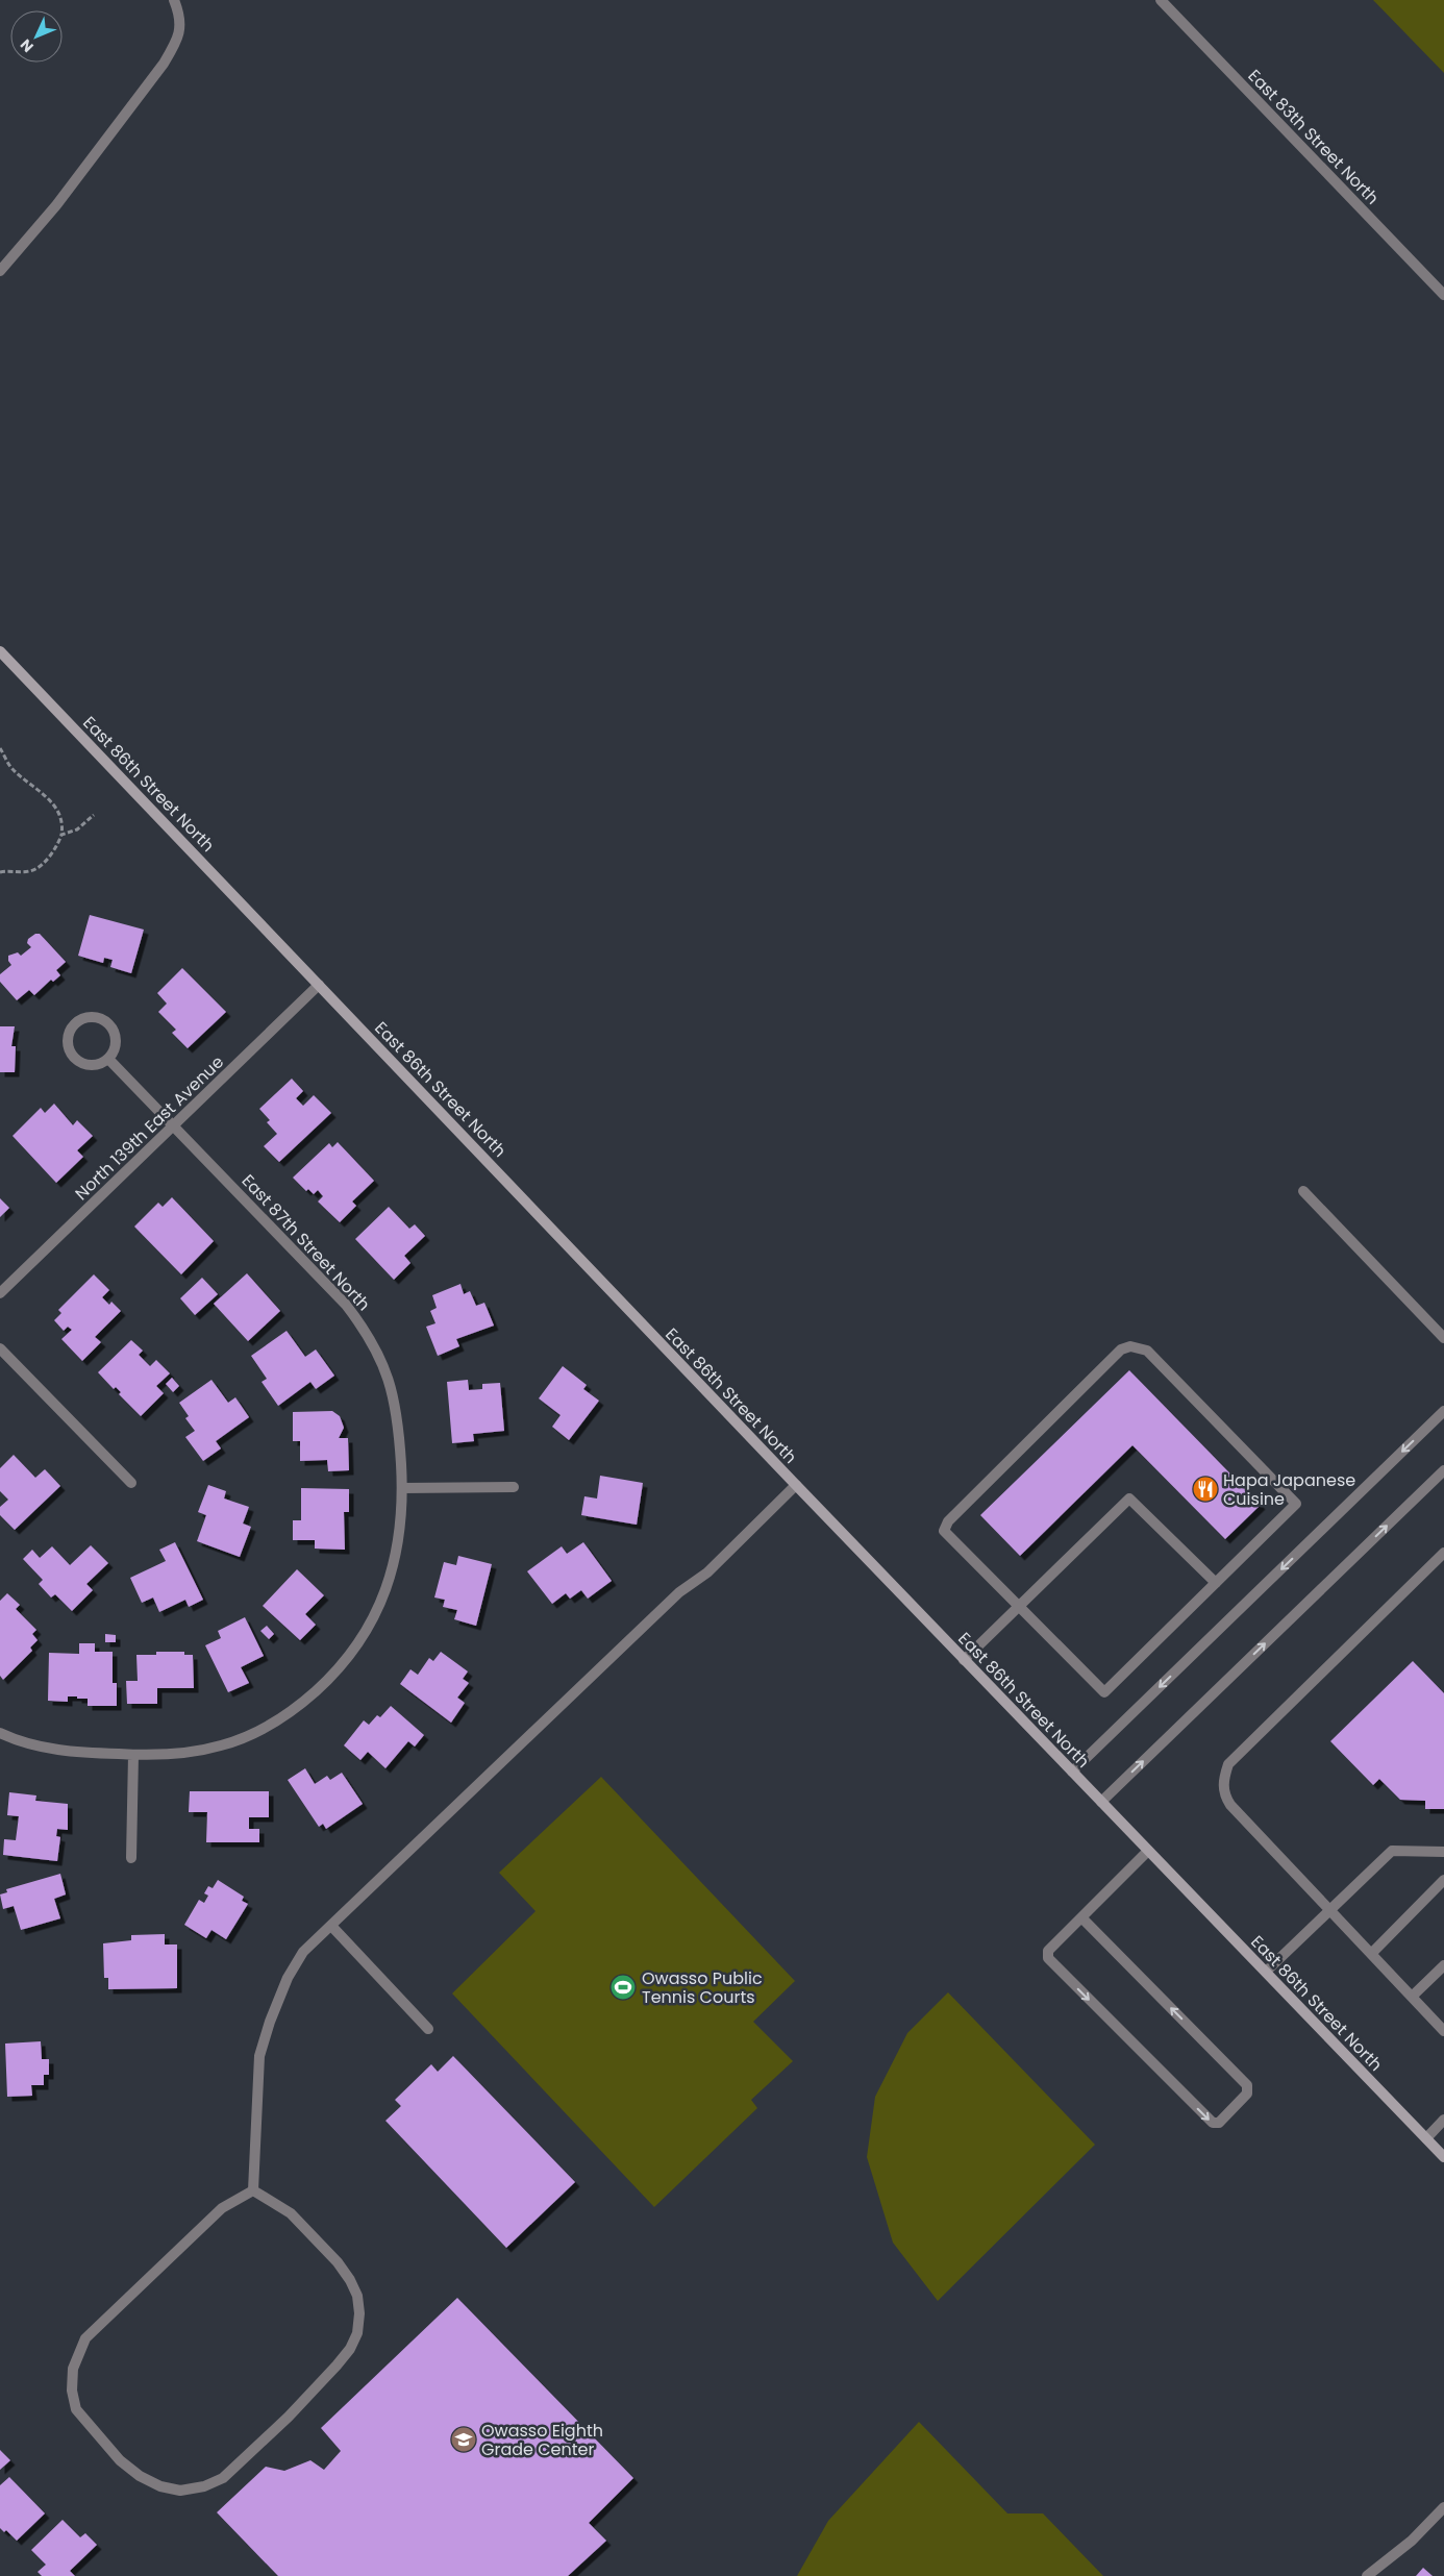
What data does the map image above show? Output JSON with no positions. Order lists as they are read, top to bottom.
{
  "streets": {
    "main road": ["East 86th Street North"],
    "street": ["East 83th Street North", "North 139th East Avenue", "East 87th Street North"]
  },
  "crossings": [
    ["East 86th Street North", "North 139th East Avenue"],
    ["North 139th East Avenue", "East 87th Street North"]
  ],
  "places": {
    "restaurant": ["Hapa Japanese Cuisine"],
    "sports": ["Owasso Public Tennis Courts"],
    "school or university": ["Owasso Eighth Grade Center"]
  },
  "north": "bottom left"
}
